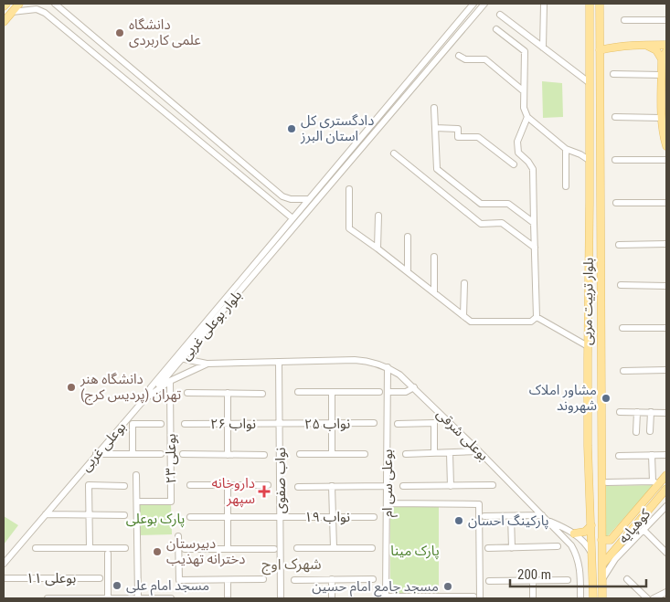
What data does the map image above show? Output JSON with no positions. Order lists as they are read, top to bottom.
{
  "streets": {
    "main road": ["بلوار تربیت مربی", "کوهپایه"],
    "street": [
      "بلوار بوعلی غربی",
      "نواب ۲۶",
      "نواب ۲۵",
      "بوعلی شرقی",
      "بوعلی غربی",
      "بوعلی ۲۳",
      "نواب صفوی",
      "بوعلی سی ام",
      "نواب ۱۹",
      "بوعلی ۱۱"
    ]
  },
  "crossings": [
    ["بلوار تربیت مربی", "کوهپایه"],
    ["بلوار بوعلی غربی", "بوعلی غربی"],
    ["نواب ۲۶", "نواب ۲۵"],
    ["نواب ۲۶", "نواب صفوی"],
    ["نواب ۲۵", "نواب صفوی"],
    ["بوعلی شرقی", "بوعلی غربی"],
    ["بوعلی شرقی", "نواب صفوی"],
    ["بوعلی شرقی", "بوعلی سی ام"],
    ["بوعلی غربی", "بوعلی ۲۳"],
    ["بوعلی غربی", "نواب صفوی"],
    ["نواب صفوی", "نواب ۱۹"]
  ],
  "districts": ["شهرک اوج"],
  "parks": ["پارک بوعلی", "پارک مینا"],
  "places": {
    "other": [
      "دانشگاه علمی کاربردی",
      "دادگستری کل استان البرز",
      "دانشگاه هنر تهران (پردیس کرج)",
      "مشاور املاک شهروند",
      "پارکینگ احسان",
      "دبیرستان دخترانه تهذیب",
      "مسجد امام علی",
      "مسجد جامع امام حسین"
    ],
    "health": ["داروخانه سپهر"]
  },
  "scale_bar": "200 m"
}
